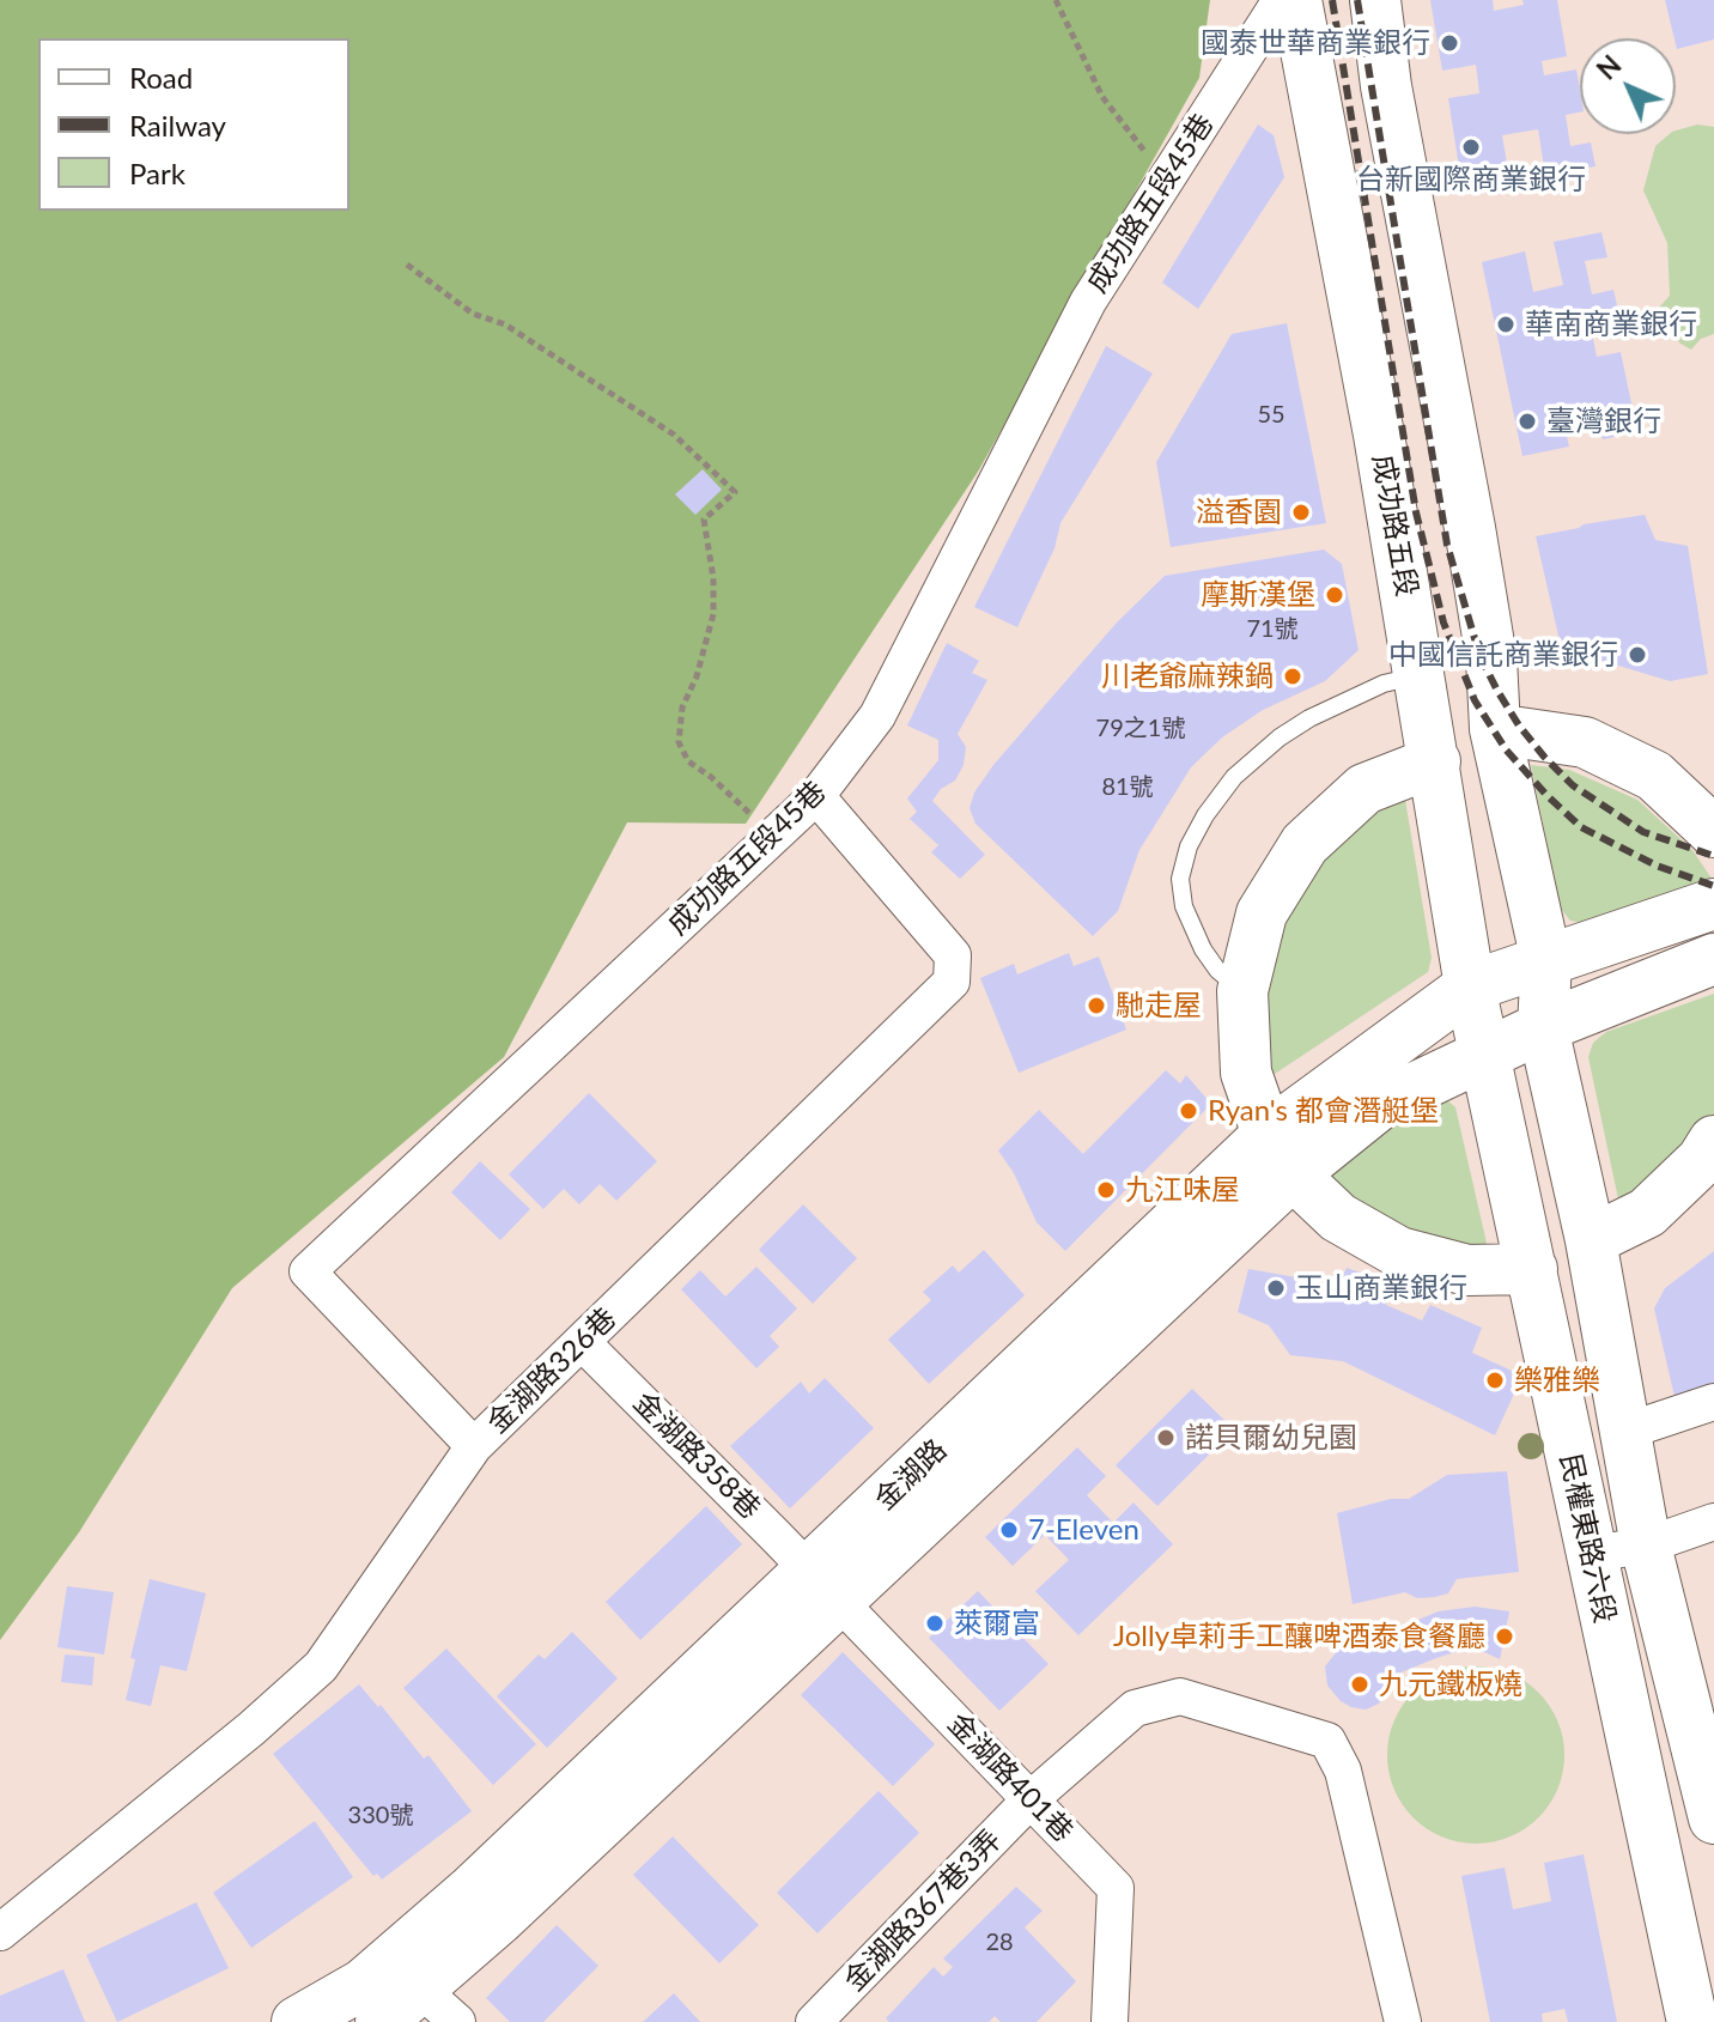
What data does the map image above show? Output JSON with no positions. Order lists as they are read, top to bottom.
{
  "streets": {
    "main road": ["成功路五段", "金湖路", "民權東路六段"],
    "street": [
      "成功路五段45巷",
      "金湖路326巷",
      "金湖路358巷",
      "金湖路401巷",
      "金湖路367巷3弄"
    ]
  },
  "crossings": [
    ["成功路五段45巷", "金湖路326巷"],
    ["成功路五段", "金湖路"],
    ["成功路五段", "民權東路六段"],
    ["金湖路326巷", "金湖路358巷"],
    ["金湖路358巷", "金湖路"],
    ["金湖路358巷", "金湖路401巷"],
    ["金湖路", "民權東路六段"],
    ["金湖路", "金湖路401巷"],
    ["金湖路401巷", "金湖路367巷3弄"]
  ],
  "places": [
    "國泰世華商業銀行",
    "台新國際商業銀行",
    "華南商業銀行",
    "臺灣銀行",
    "溢香園",
    "摩斯漢堡",
    "中國信託商業銀行",
    "川老爺麻辣鍋",
    "馳走屋",
    "Ryan's 都會潛艇堡",
    "九江味屋",
    "玉山商業銀行",
    "樂雅樂",
    "諾貝爾幼兒園",
    "7-Eleven",
    "萊爾富",
    "Jolly卓莉手工釀啤酒泰食餐廳",
    "九元鐵板燒"
  ],
  "house_numbers": [
    "55",
    "71號",
    "79之1號",
    "81號",
    "330號",
    "28"
  ],
  "legend": ["Road", "Railway", "Park"],
  "north": "top left"
}
